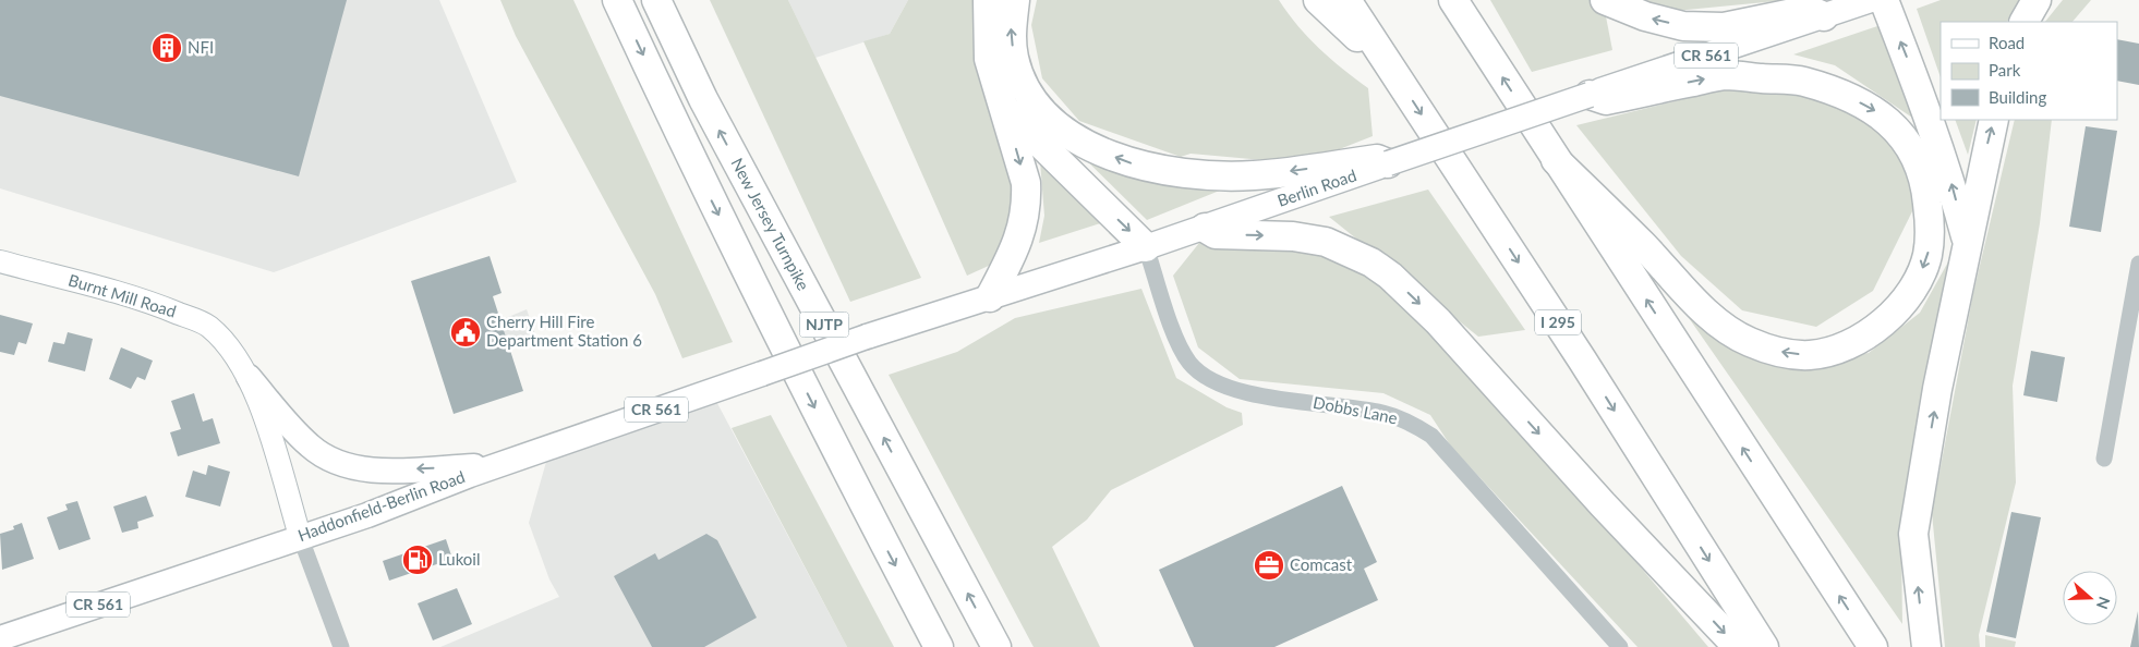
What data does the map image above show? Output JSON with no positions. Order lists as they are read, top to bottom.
{
  "streets": {
    "highway": ["New Jersey Turnpike", "I 295", "NJTP"],
    "main road": [
      "CR 561",
      "Berlin Road",
      "Burnt Mill Road",
      "Haddonfield-Berlin Road"
    ],
    "street": ["Dobbs Lane"]
  },
  "crossings": [
    ["Berlin Road", "Dobbs Lane"],
    ["Berlin Road", "Haddonfield-Berlin Road"],
    ["Burnt Mill Road", "Haddonfield-Berlin Road"]
  ],
  "places": {
    "building": ["NFI"],
    "public building": ["Cherry Hill Fire Department Station 6"],
    "fuel station": ["Lukoil"],
    "office": ["Comcast"]
  },
  "legend": ["Road", "Park", "Building"],
  "north": "right"
}
